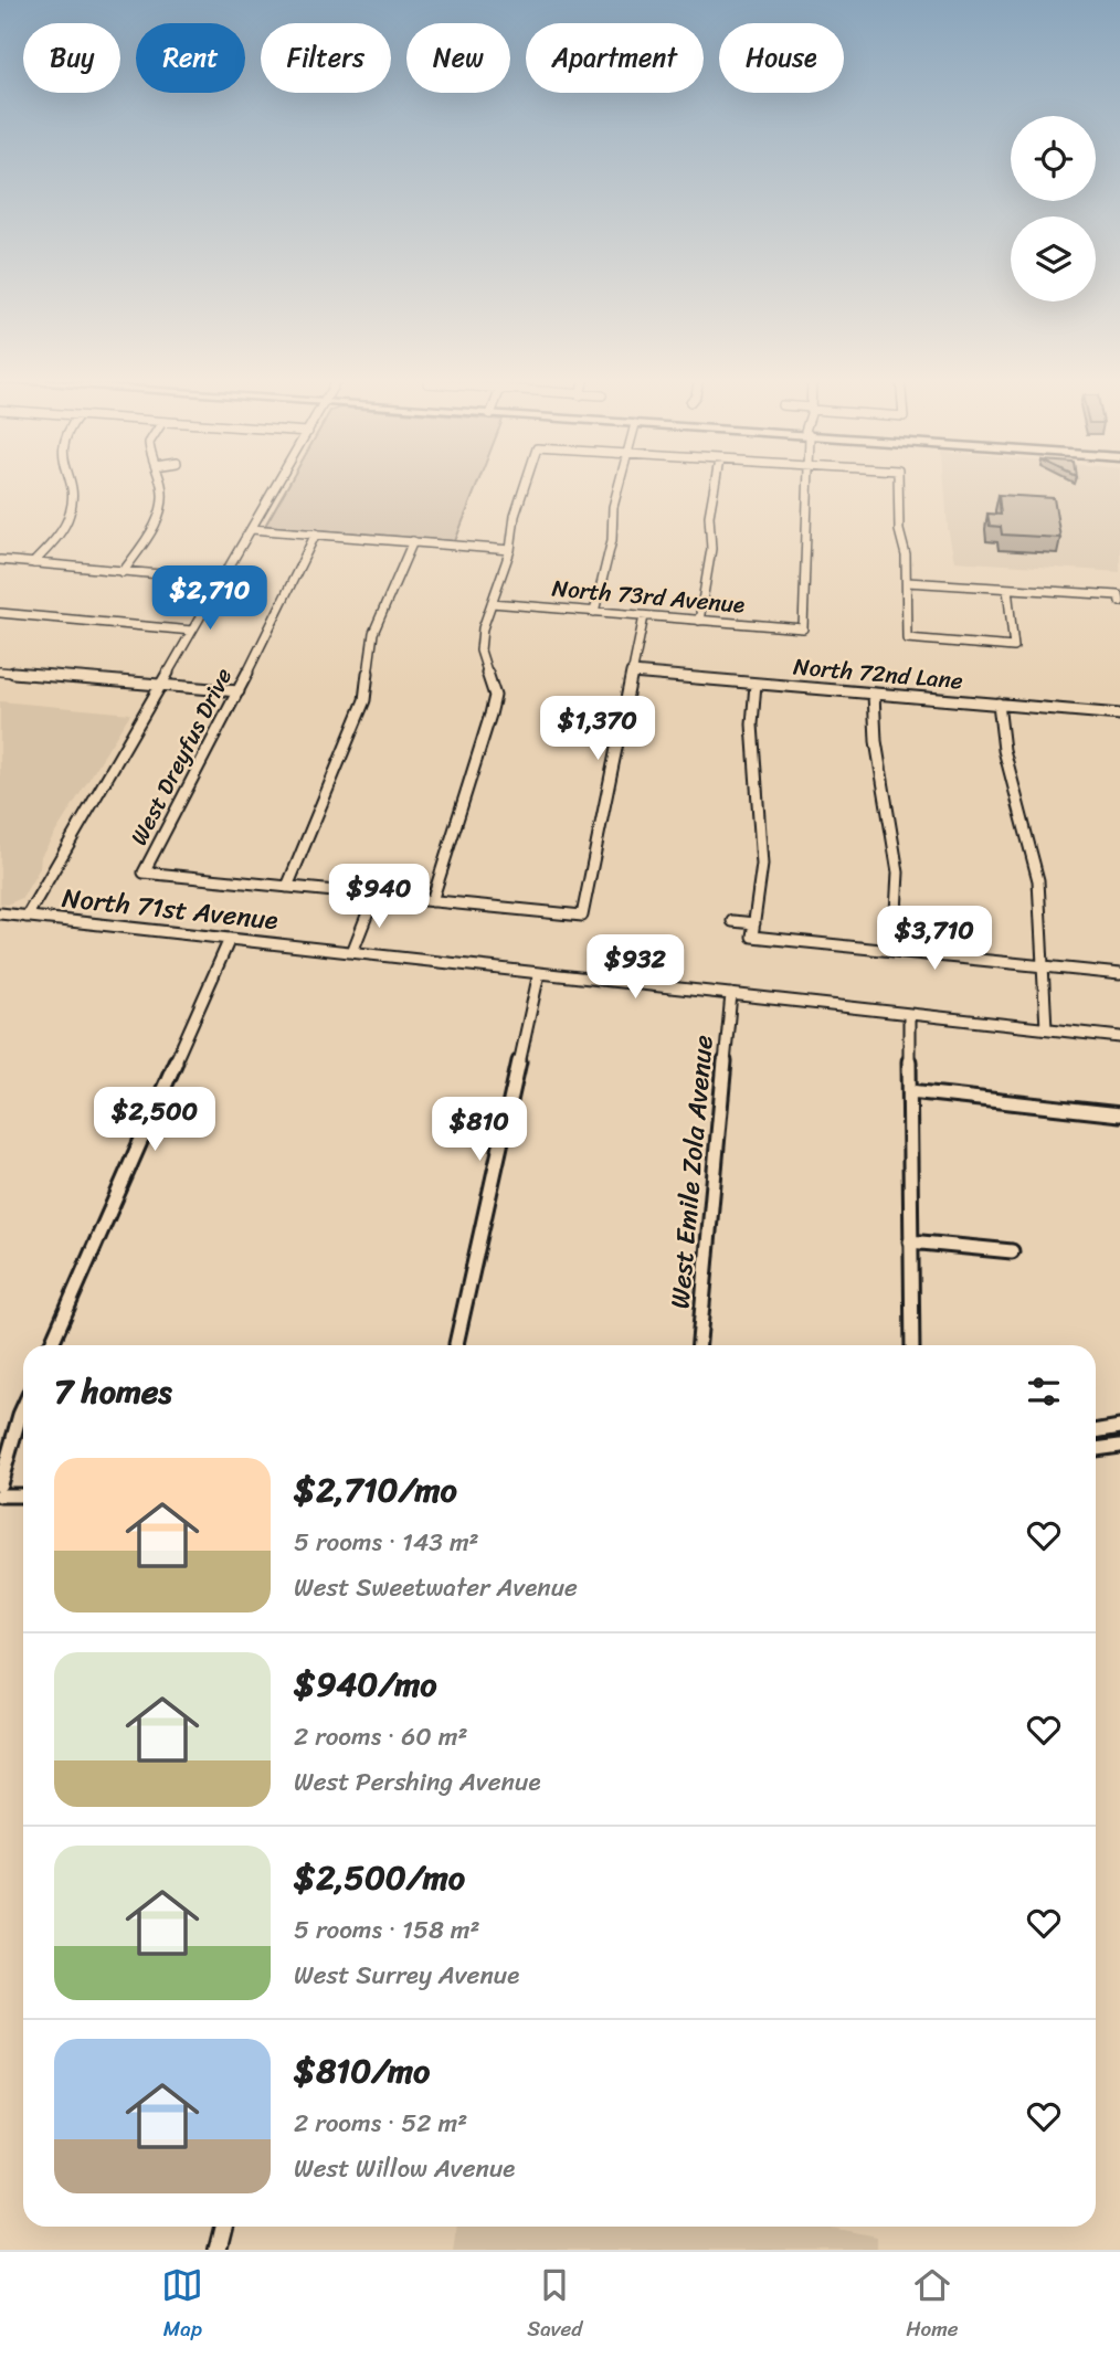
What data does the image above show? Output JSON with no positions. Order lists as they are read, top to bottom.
{
  "streets": {
    "street": [
      "North 73rd Avenue",
      "North 72nd Lane",
      "West Dreyfus Drive",
      "North 71st Avenue",
      "West Emile Zola Avenue"
    ]
  },
  "crossings": [
    ["North 71st Avenue", "West Emile Zola Avenue"]
  ],
  "page": {
    "chip": [
      "Buy",
      "Rent",
      "Filters",
      "New",
      "Apartment",
      "House"
    ],
    "price": [
      "$2,710",
      "$1,370",
      "$940",
      "$3,710",
      "$932",
      "$2,500",
      "$810"
    ],
    "heading": "7 homes",
    "list": [
      {
        "name": "$2,710/mo",
        "note": "5 rooms · 143 m² · West Sweetwater Avenue"
      },
      {
        "name": "$940/mo",
        "note": "2 rooms · 60 m² · West Pershing Avenue"
      },
      {
        "name": "$2,500/mo",
        "note": "5 rooms · 158 m² · West Surrey Avenue"
      },
      {
        "name": "$810/mo",
        "note": "2 rooms · 52 m² · West Willow Avenue"
      }
    ],
    "tabs": ["Map", "Saved", "Home"]
  }
}
